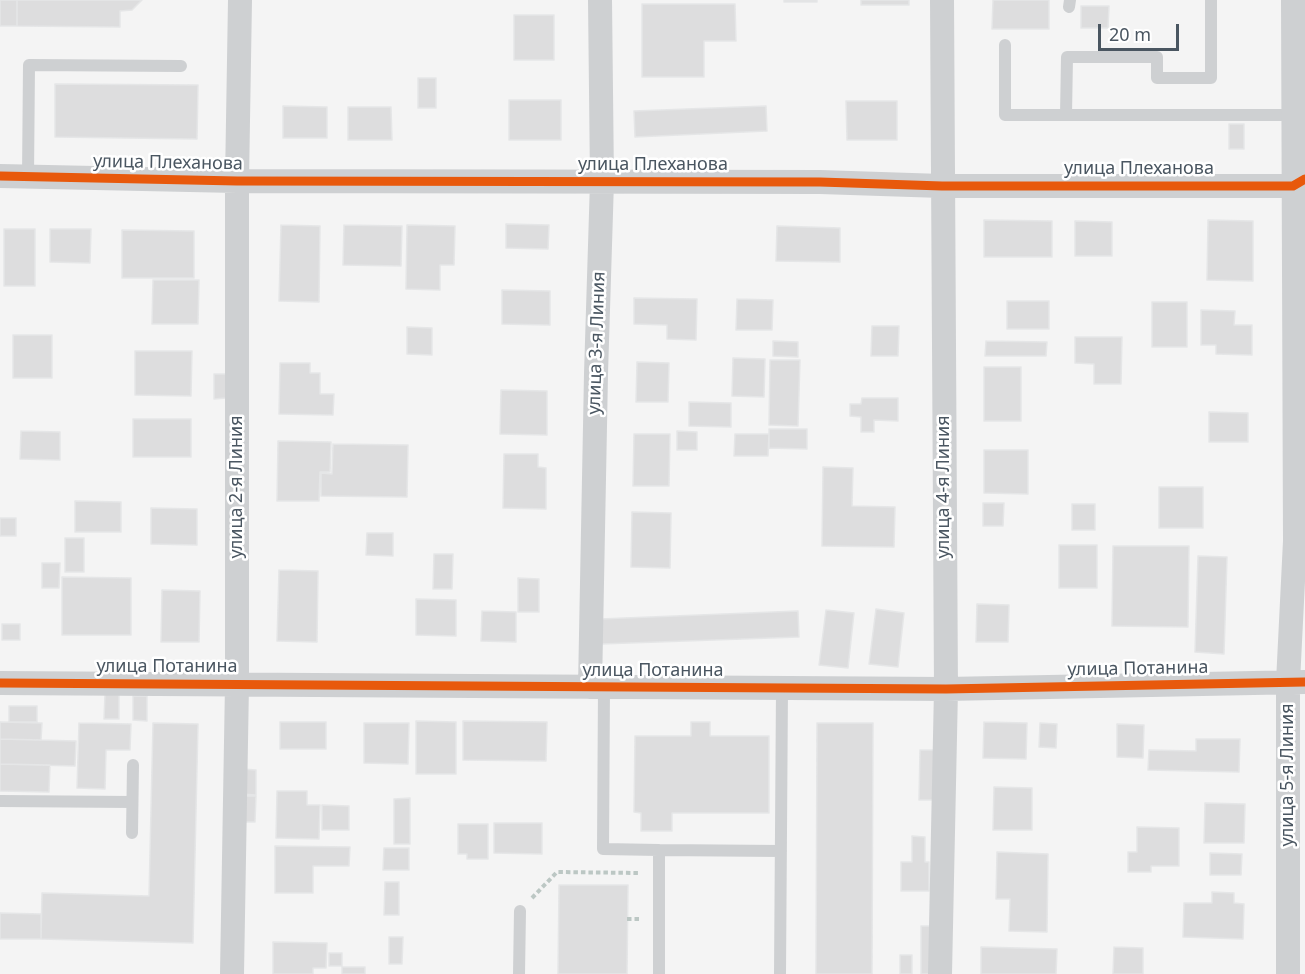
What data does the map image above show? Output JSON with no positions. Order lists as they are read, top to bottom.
{
  "streets": {
    "street": [
      "улица Плеханова",
      "улица 3-я Линия",
      "улица 2-я Линия",
      "улица 4-я Линия",
      "улица Потанина",
      "улица 5-я Линия"
    ]
  },
  "crossings": [
    ["улица Плеханова", "улица 3-я Линия"],
    ["улица Плеханова", "улица 2-я Линия"],
    ["улица Плеханова", "улица 4-я Линия"],
    ["улица Плеханова", "улица 5-я Линия"],
    ["улица 3-я Линия", "улица Потанина"],
    ["улица 2-я Линия", "улица Потанина"],
    ["улица 4-я Линия", "улица Потанина"],
    ["улица Потанина", "улица 5-я Линия"]
  ],
  "scale_bar": "20 m"
}
